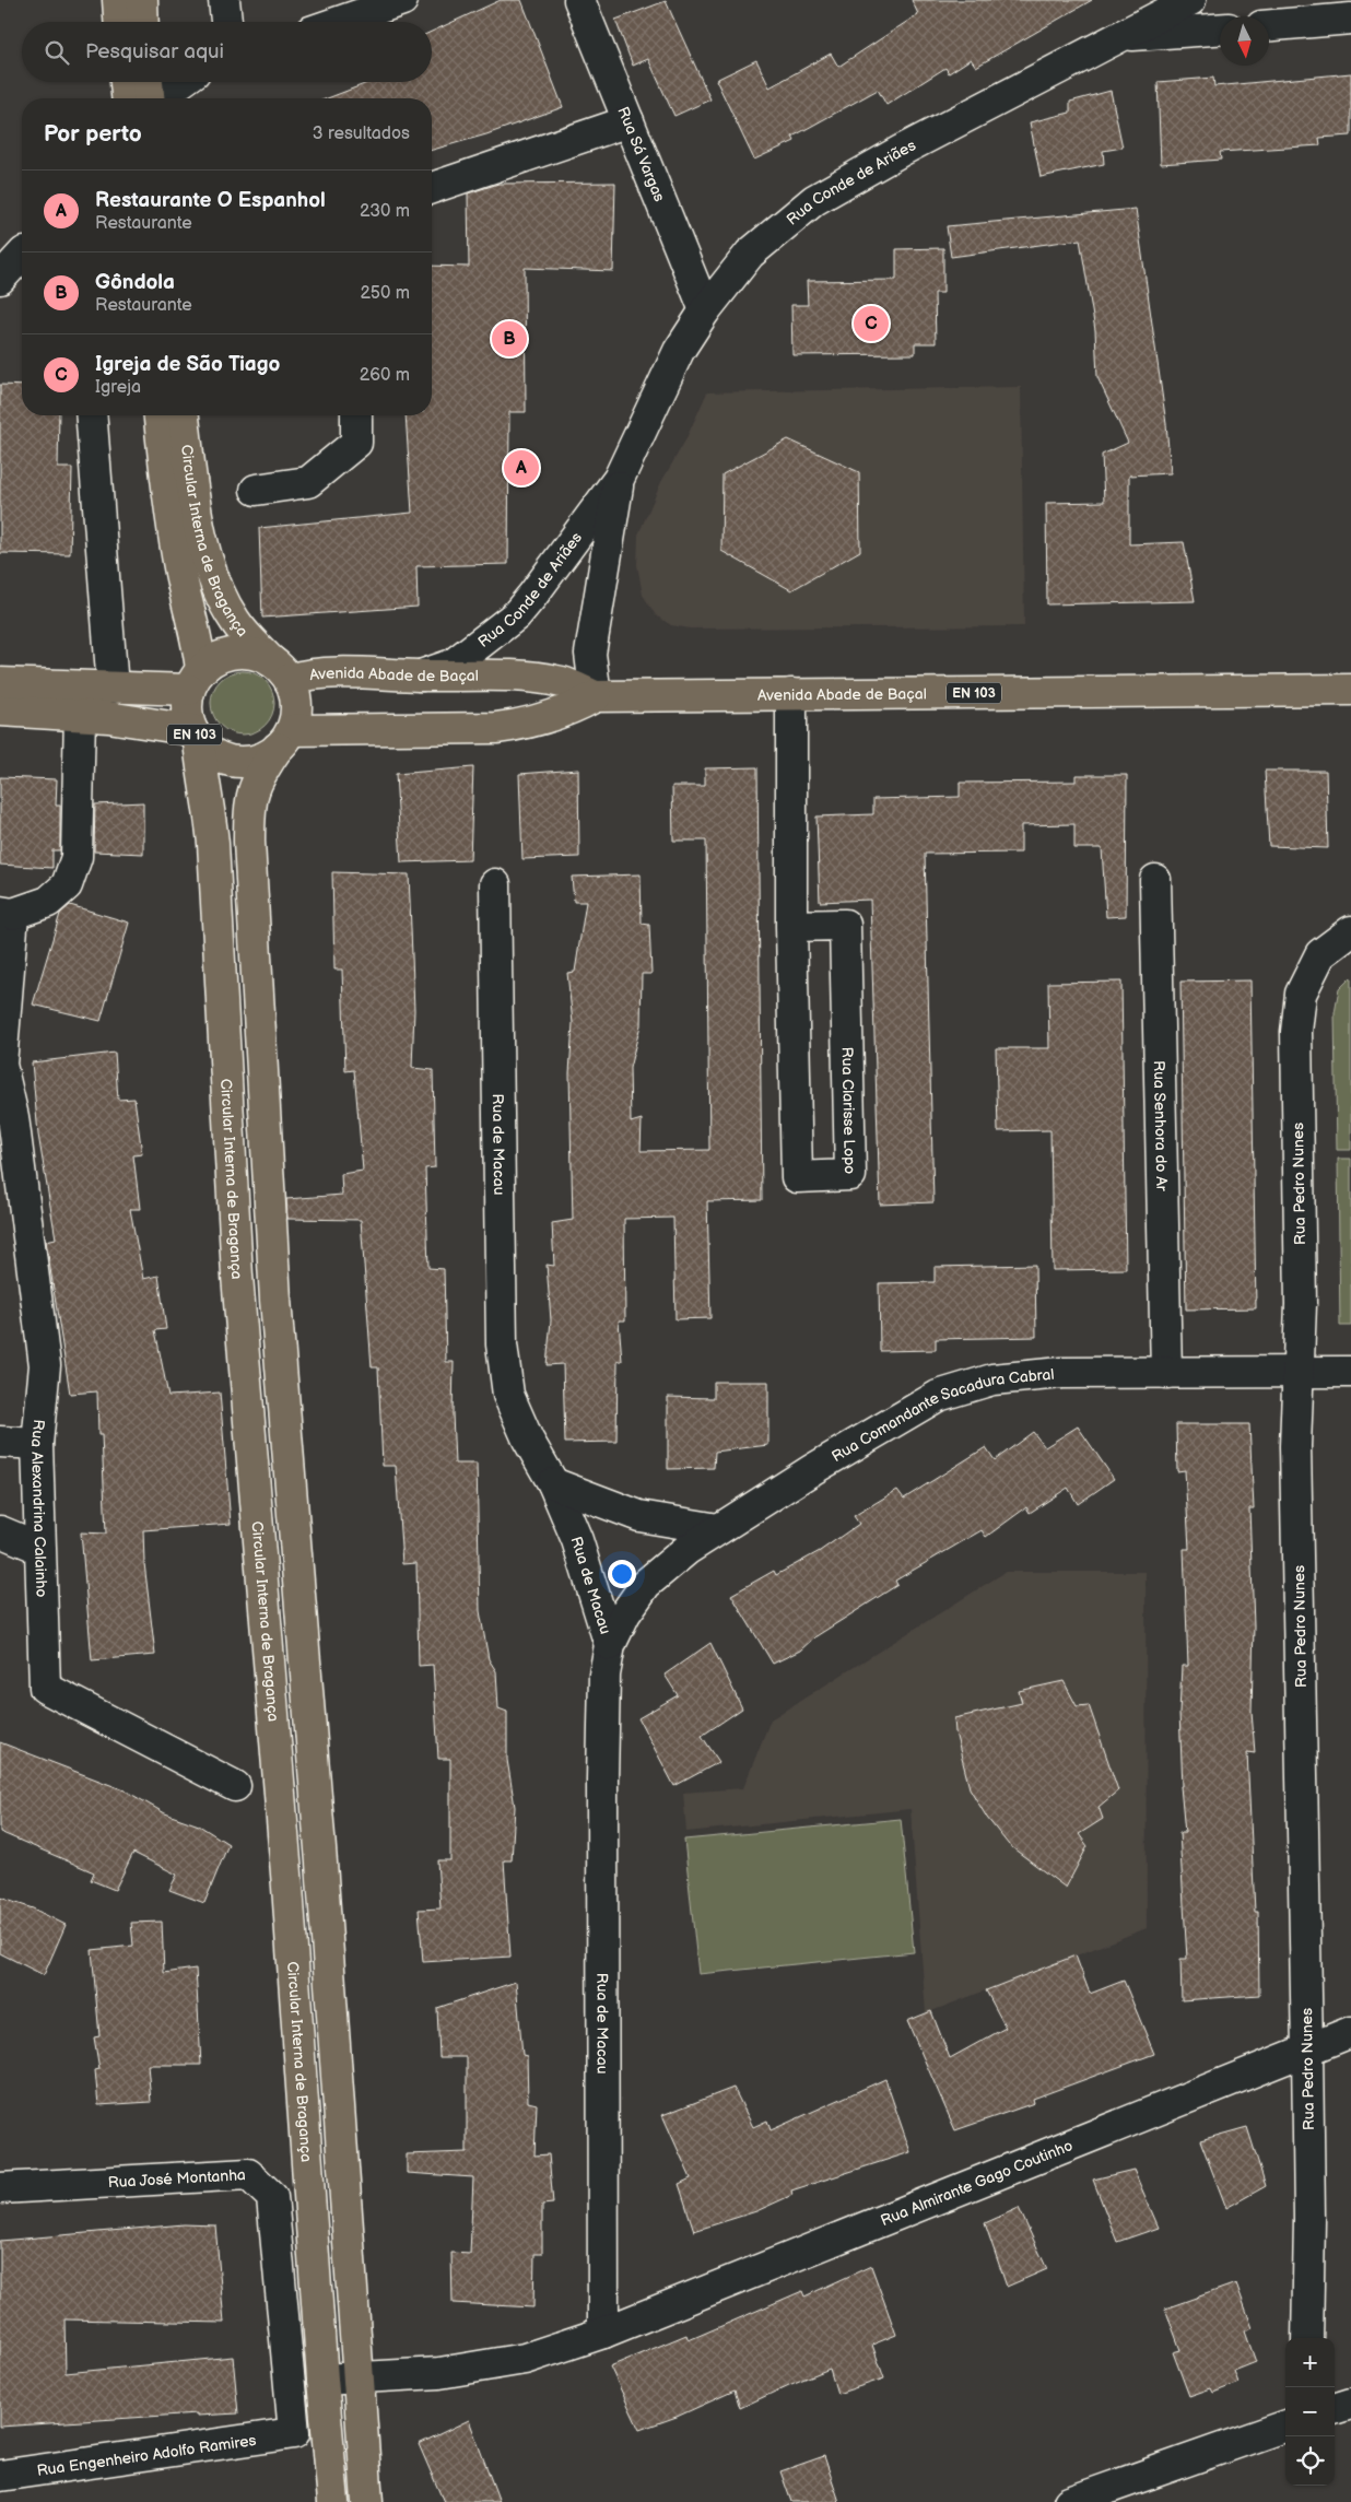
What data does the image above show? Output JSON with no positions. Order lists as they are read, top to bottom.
{
  "streets": {
    "main road": ["Circular Interna de Bragança", "Avenida Abade de Baçal", "EN 103"],
    "street": [
      "Rua Sá Vargas",
      "Rua Conde de Ariães",
      "Rua Clarisse Lopo",
      "Rua Senhora do Ar",
      "Rua de Macau",
      "Rua Pedro Nunes",
      "Rua Comandante Sacadura Cabral",
      "Rua Alexandrina Calainho",
      "Rua José Montanha",
      "Rua Almirante Gago Coutinho",
      "Rua Engenheiro Adolfo Ramires"
    ]
  },
  "crossings": [
    ["Rua Sá Vargas", "Rua Conde de Ariães"],
    ["Rua Conde de Ariães", "Avenida Abade de Baçal"],
    ["Circular Interna de Bragança", "Avenida Abade de Baçal"],
    ["Circular Interna de Bragança", "EN 103"],
    ["Circular Interna de Bragança", "Rua Almirante Gago Coutinho"],
    ["Avenida Abade de Baçal", "EN 103"],
    ["Avenida Abade de Baçal", "Rua Clarisse Lopo"],
    ["Rua Senhora do Ar", "Rua Comandante Sacadura Cabral"],
    ["Rua de Macau", "Rua Comandante Sacadura Cabral"],
    ["Rua de Macau", "Rua Almirante Gago Coutinho"],
    ["Rua Pedro Nunes", "Rua Comandante Sacadura Cabral"],
    ["Rua Pedro Nunes", "Rua Almirante Gago Coutinho"],
    ["Rua José Montanha", "Rua Engenheiro Adolfo Ramires"]
  ],
  "north": "bottom",
  "page": {
    "search": "Pesquisar aqui",
    "heading": ["Por perto", "3 resultados"],
    "list": [
      {
        "mark": "A",
        "name": "Restaurante O Espanhol",
        "note": "Restaurante",
        "value": "230 m"
      },
      {
        "mark": "B",
        "name": "Gôndola",
        "note": "Restaurante",
        "value": "250 m"
      },
      {
        "mark": "C",
        "name": "Igreja de São Tiago",
        "note": "Igreja",
        "value": "260 m"
      }
    ],
    "pins": ["C", "B", "A"],
    "map_buttons": ["+", "−"]
  }
}
